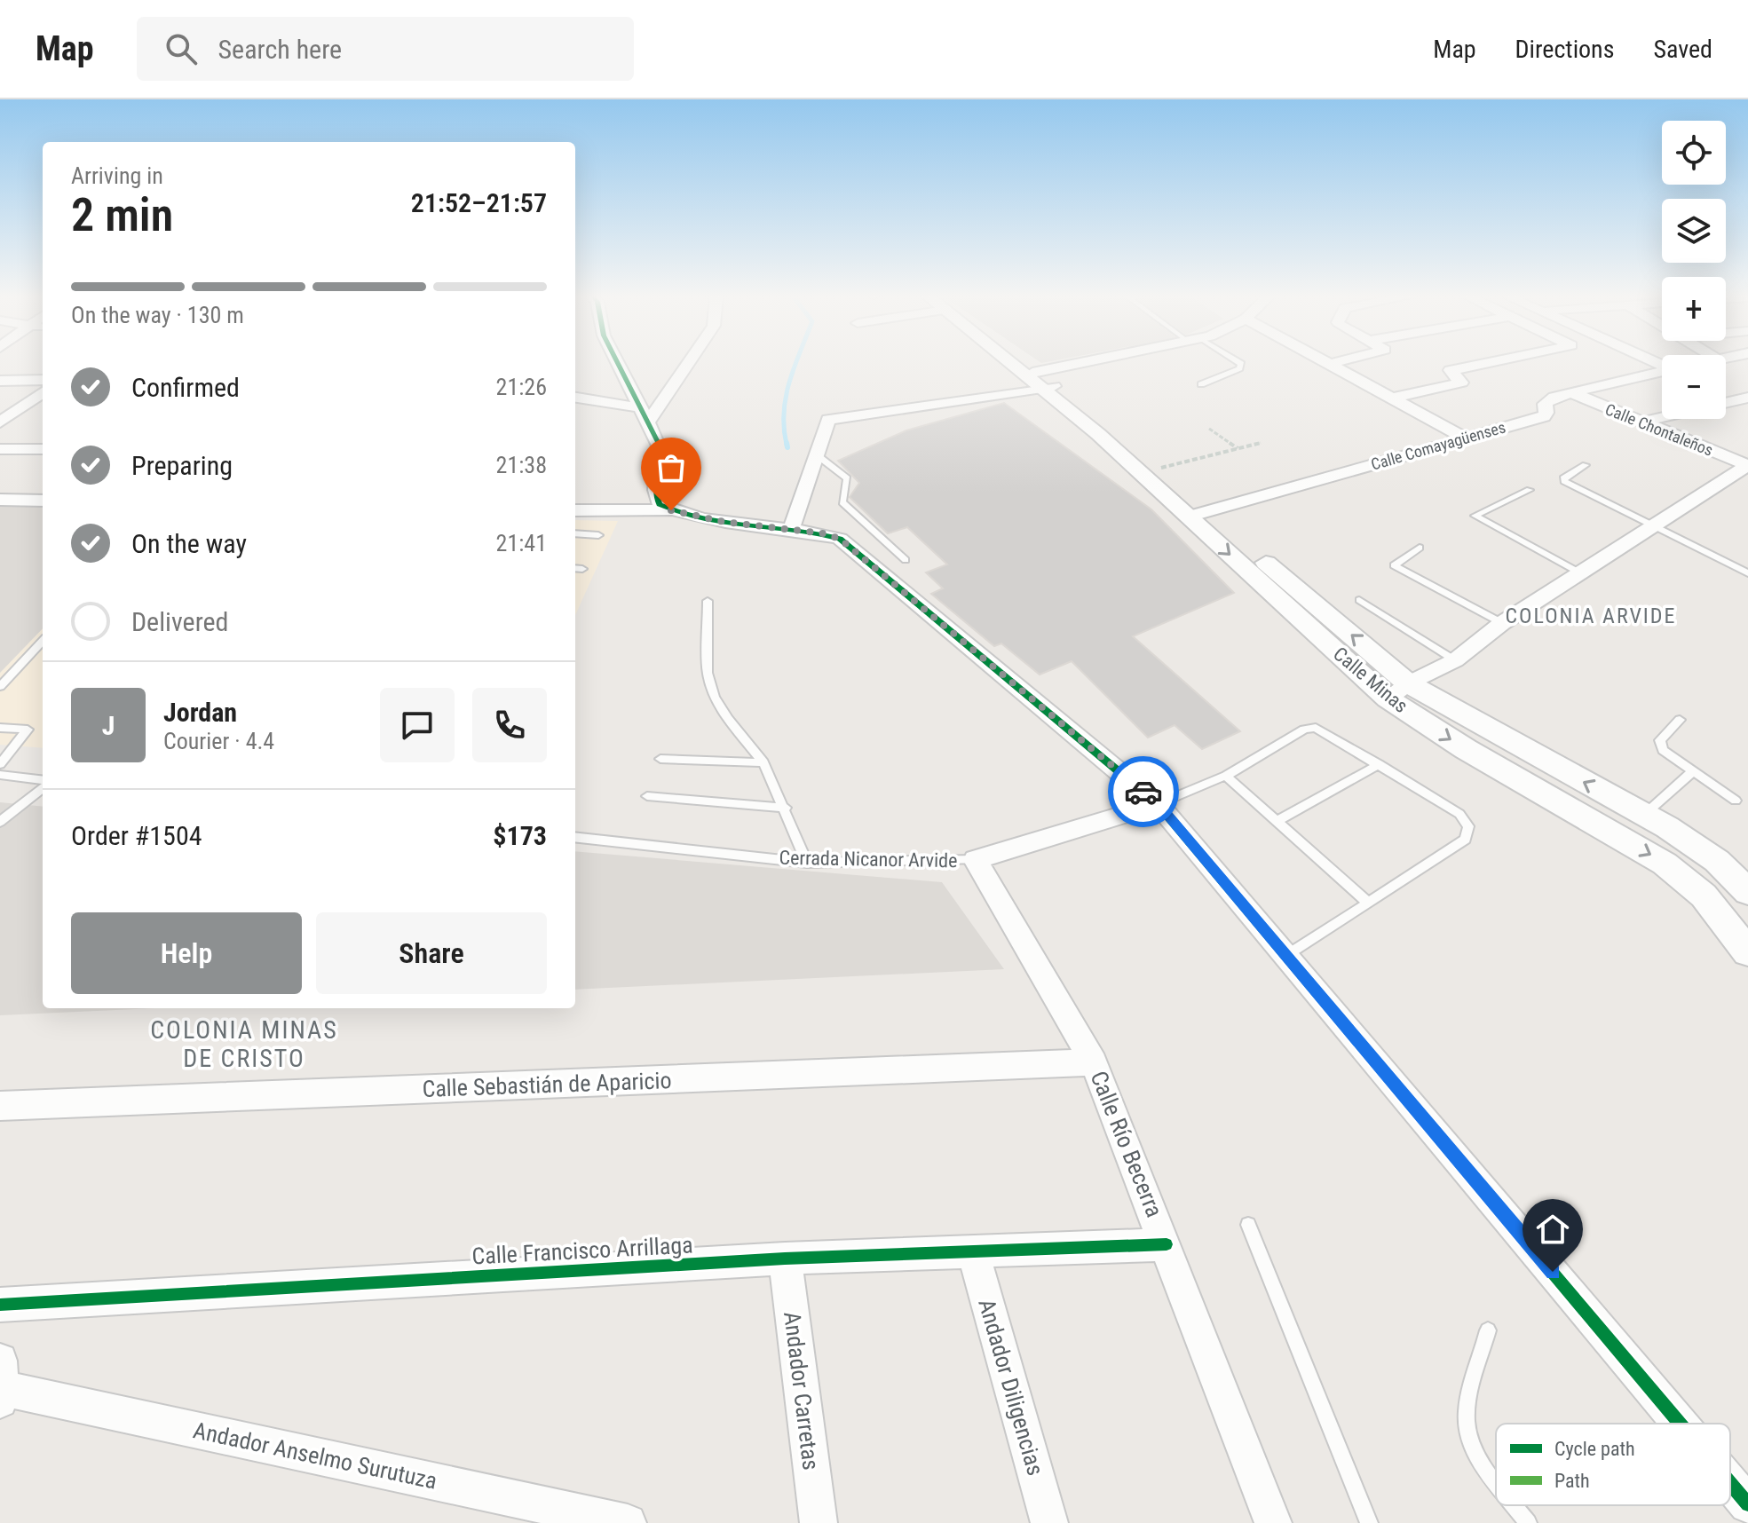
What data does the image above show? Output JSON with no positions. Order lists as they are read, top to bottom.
{
  "streets": {
    "street": [
      "Calle Chontaleños",
      "Calle Comayagüenses",
      "Calle Minas",
      "Cerrada Nicanor Arvide",
      "Calle Sebastián de Aparicio",
      "Calle Río Becerra",
      "Calle Francisco Arrillaga",
      "Andador Diligencias",
      "Andador Carretas",
      "Andador Anselmo Surutuza"
    ]
  },
  "crossings": [
    ["Calle Chontaleños", "Calle Comayagüenses"],
    ["Calle Comayagüenses", "Calle Minas"],
    ["Cerrada Nicanor Arvide", "Calle Río Becerra"],
    ["Calle Sebastián de Aparicio", "Calle Río Becerra"],
    ["Calle Río Becerra", "Calle Francisco Arrillaga"],
    ["Calle Francisco Arrillaga", "Andador Diligencias"],
    ["Calle Francisco Arrillaga", "Andador Carretas"]
  ],
  "districts": ["COLONIA ARVIDE", "COLONIA MINAS DE CRISTO"],
  "legend": ["Cycle path", "Path"],
  "page": {
    "header": "Map",
    "search": "Search here",
    "nav": ["Map", "Directions", "Saved"],
    "map_buttons": ["+", "−"],
    "heading": ["2 min", "Arriving in", "21:52–21:57"],
    "panel": [
      "Jordan",
      "Courier · 4.4",
      "Order #1504",
      "$173"
    ],
    "bar": "On the way · 130 m",
    "list": [
      ["Confirmed", "21:26"],
      ["Preparing", "21:38"],
      ["On the way", "21:41"],
      "Delivered"
    ],
    "round": "J",
    "buttons": ["Help", "Share"]
  }
}
